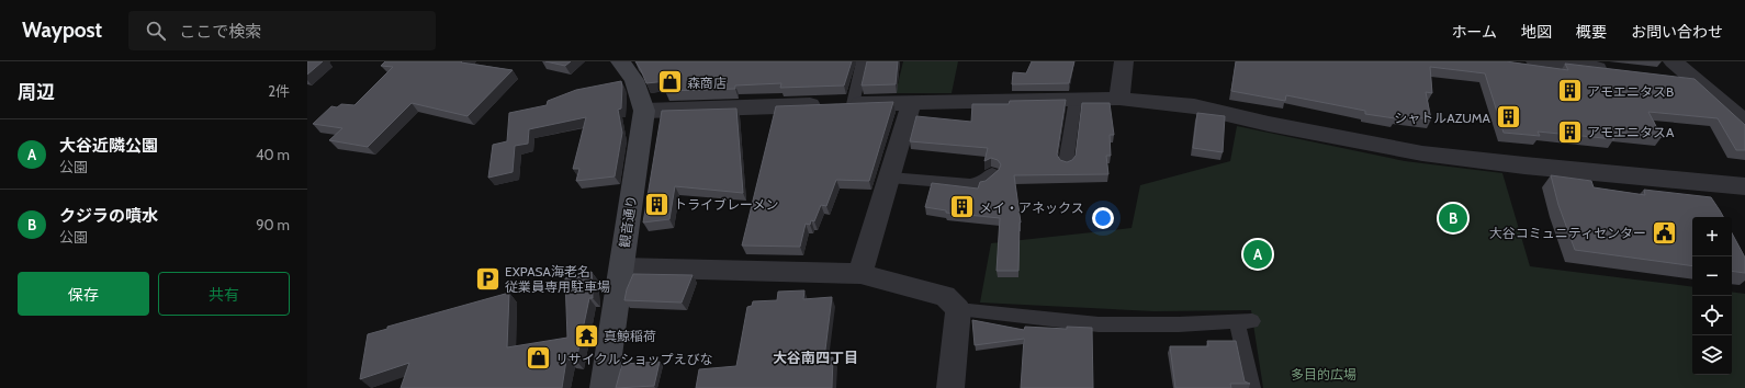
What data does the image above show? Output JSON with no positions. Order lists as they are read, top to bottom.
{
  "streets": {
    "main road": ["観音通り"]
  },
  "districts": ["大谷南四丁目"],
  "parks": ["多目的広場"],
  "places": {
    "shop": ["森商店", "リサイクルショップえびな"],
    "building": [
      "アモエニタスB",
      "シャトルAZUMA",
      "アモエニタスA",
      "トライブレーメン",
      "メイ・アネックス"
    ],
    "public building": ["大谷コミュニティセンター"],
    "parking": ["EXPASA海老名 従業員専用駐車場"],
    "temple": ["真鯨稲荷"]
  },
  "page": {
    "header": "Waypost",
    "search": "ここで検索",
    "nav": [
      "ホーム",
      "地図",
      "概要",
      "お問い合わせ"
    ],
    "heading": ["周辺", "2件"],
    "list": [
      {
        "mark": "A",
        "name": "大谷近隣公園",
        "note": "公園",
        "value": "40 m"
      },
      {
        "mark": "B",
        "name": "クジラの噴水",
        "note": "公園",
        "value": "90 m"
      }
    ],
    "pins": ["B", "A"],
    "map_buttons": ["+", "−"],
    "buttons": ["保存", "共有"]
  }
}
